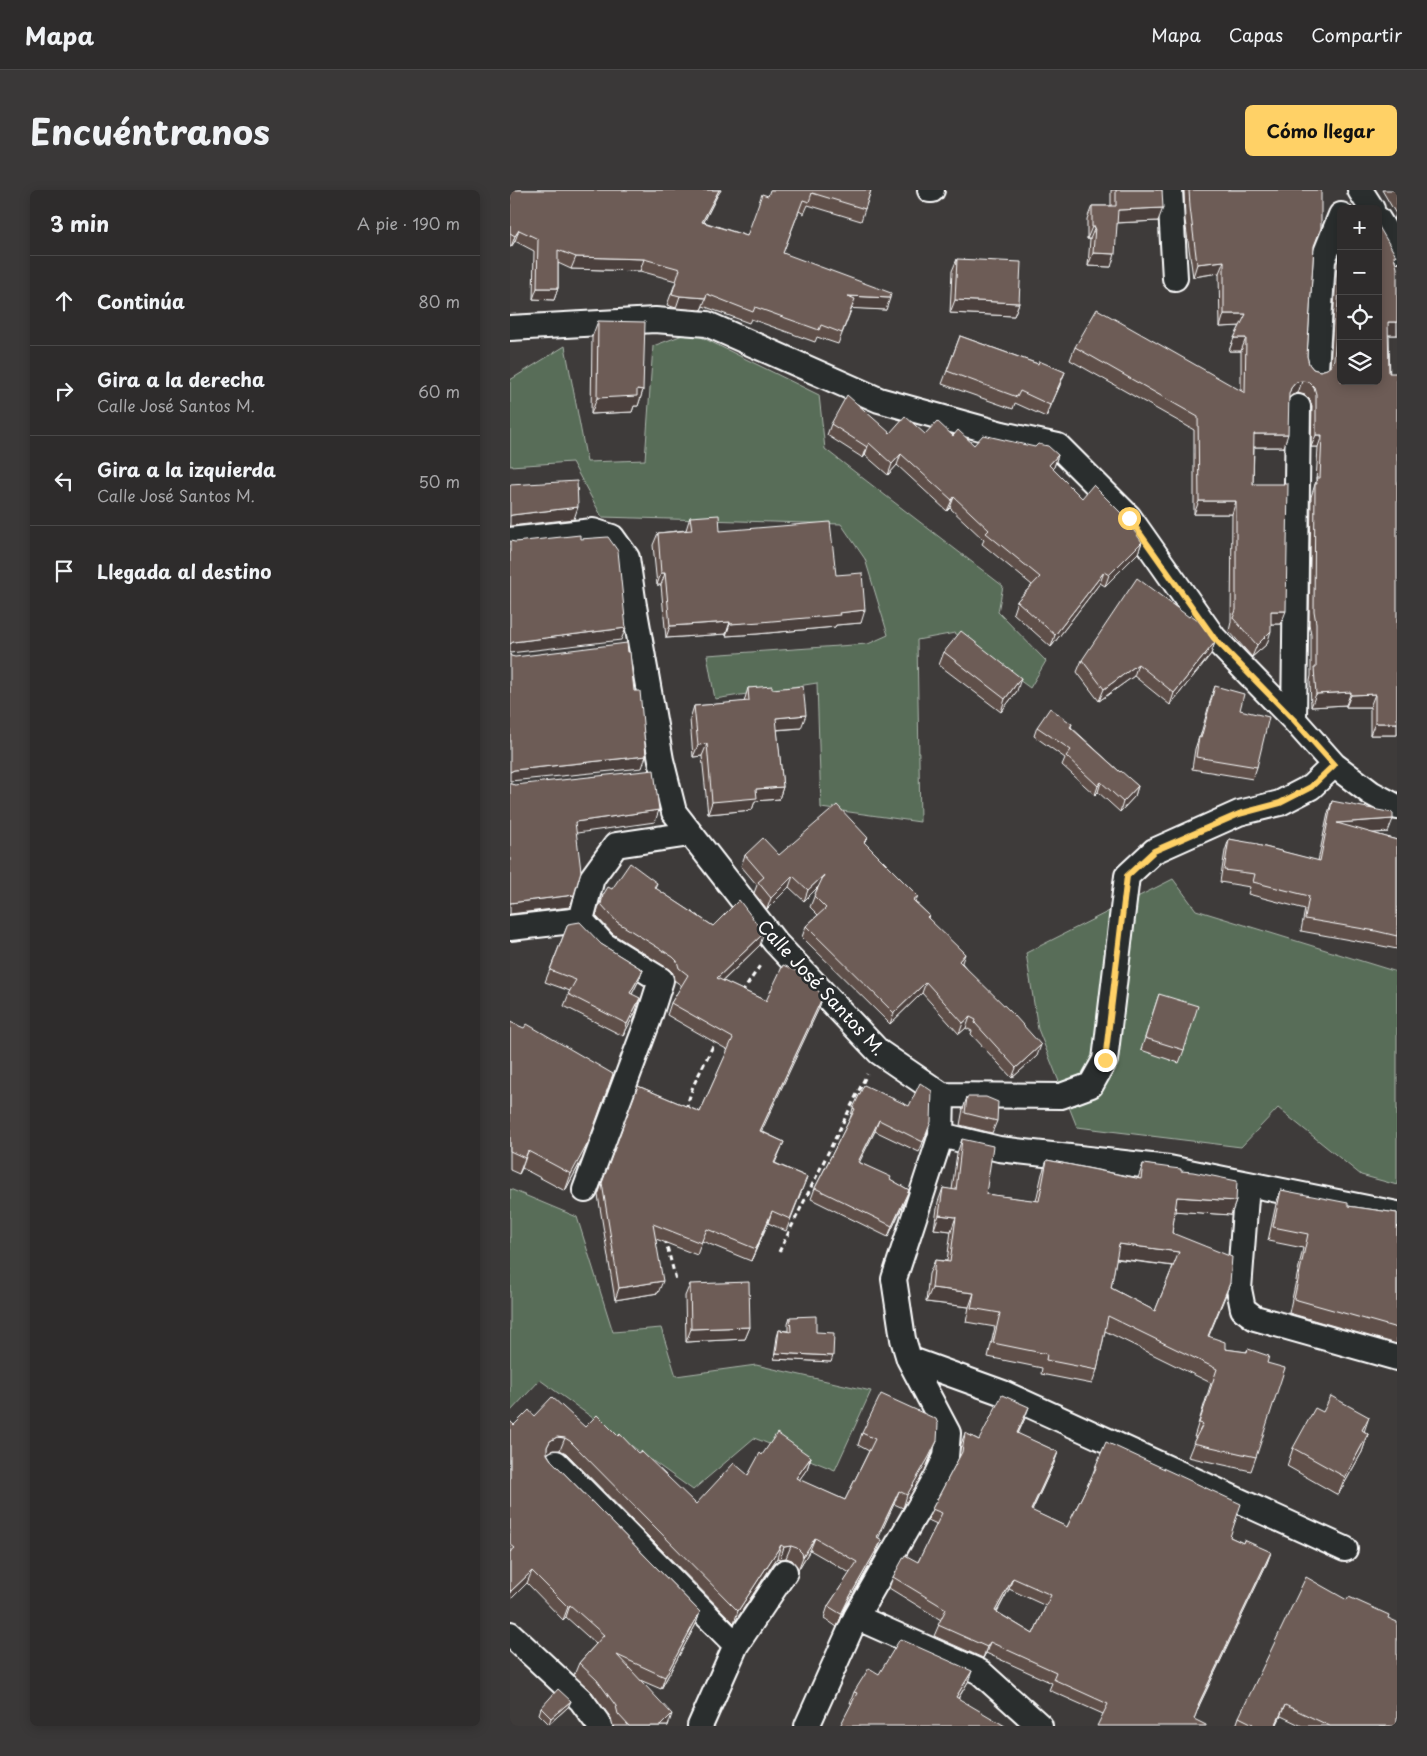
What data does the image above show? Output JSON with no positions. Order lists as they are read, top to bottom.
{
  "streets": {
    "street": ["Calle José Santos M."]
  },
  "page": {
    "header": "Mapa",
    "nav": ["Mapa", "Capas", "Compartir"],
    "title": "Encuéntranos",
    "buttons": "Cómo llegar",
    "heading": ["3 min", "A pie · 190 m"],
    "map_buttons": ["+", "−"],
    "list": [
      ["Continúa", "80 m"],
      ["Gira a la derecha", "Calle José Santos M.", "60 m"],
      ["Gira a la izquierda", "Calle José Santos M.", "50 m"],
      "Llegada al destino"
    ]
  }
}
